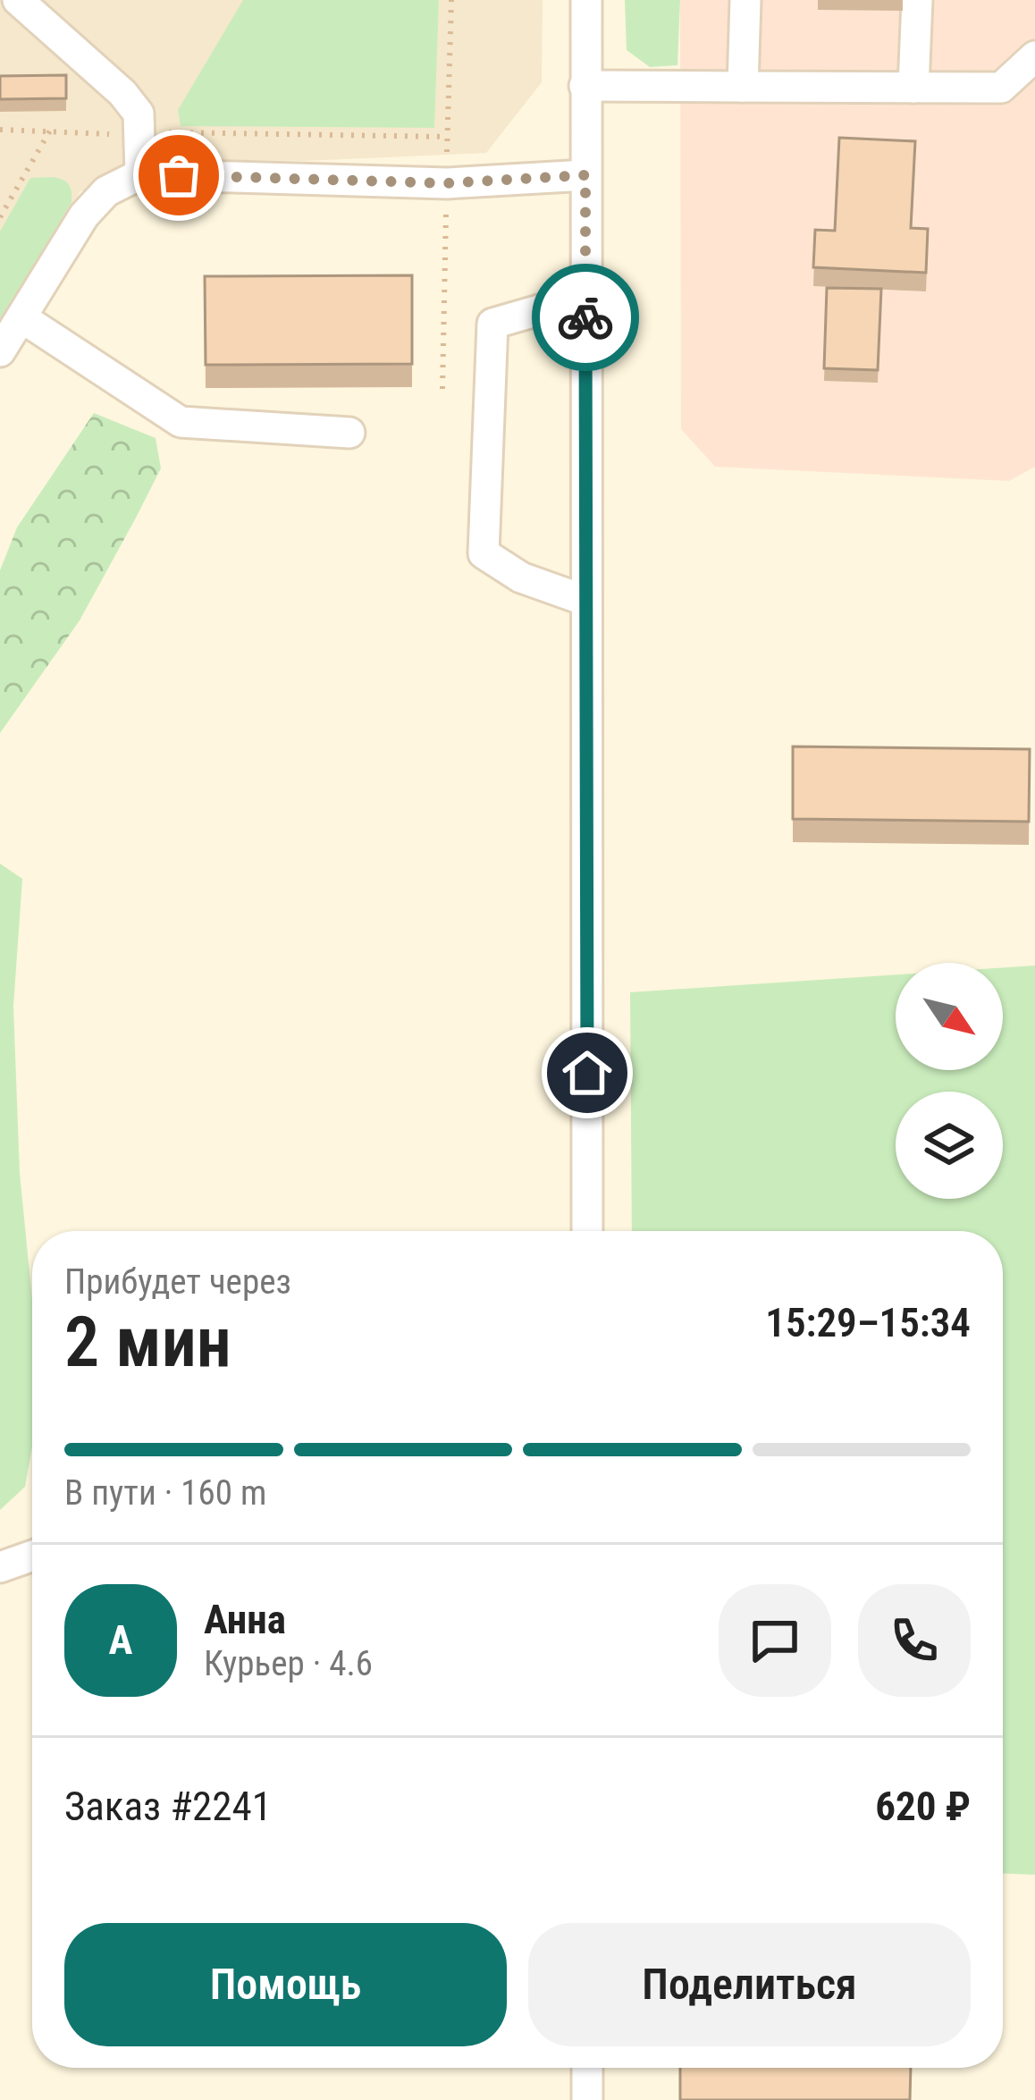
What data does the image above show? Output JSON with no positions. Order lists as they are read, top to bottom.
{
  "north": "bottom right",
  "page": {
    "heading": ["2 мин", "Прибудет через", "15:29–15:34"],
    "panel": [
      "Анна",
      "Курьер · 4.6",
      "Заказ #2241",
      "620 ₽"
    ],
    "bar": "В пути · 160 m",
    "round": "А",
    "buttons": ["Помощь", "Поделиться"]
  }
}
